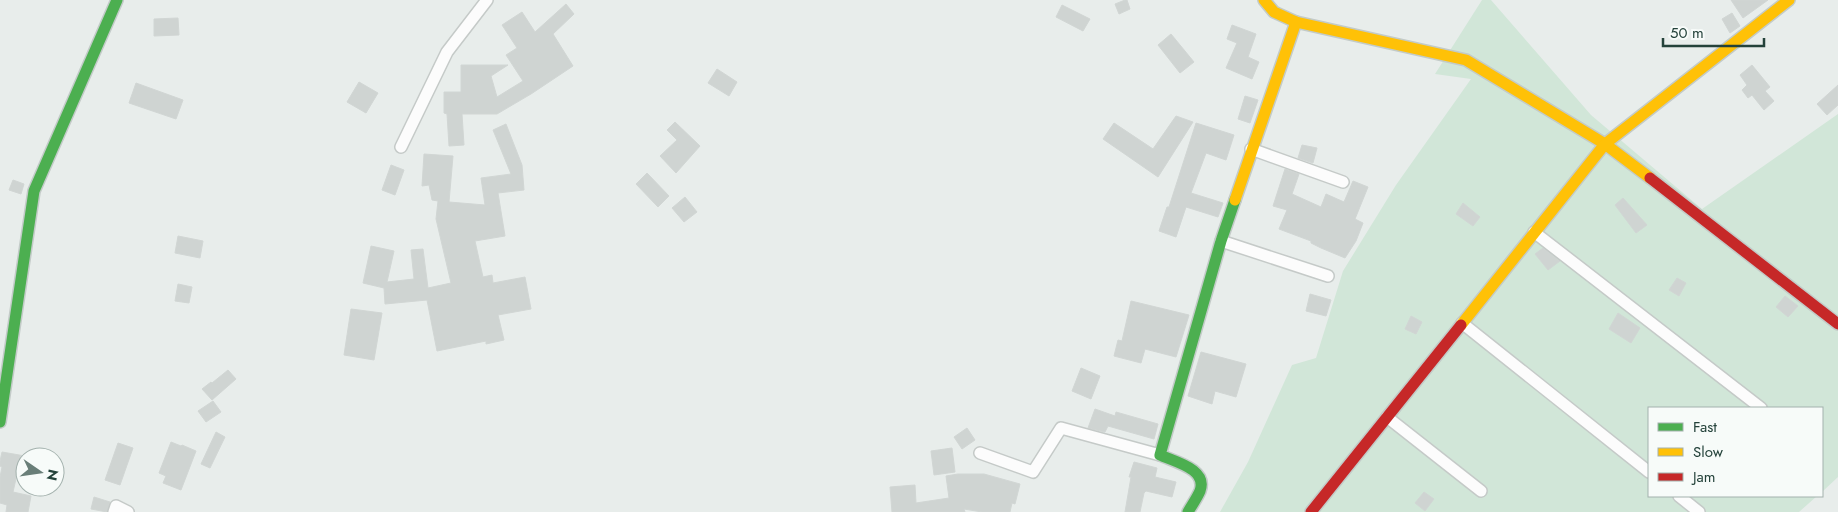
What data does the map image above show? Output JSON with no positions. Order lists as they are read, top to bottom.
{
  "legend": ["Fast", "Slow", "Jam"],
  "scale_bar": "50 m",
  "north": "right"
}
